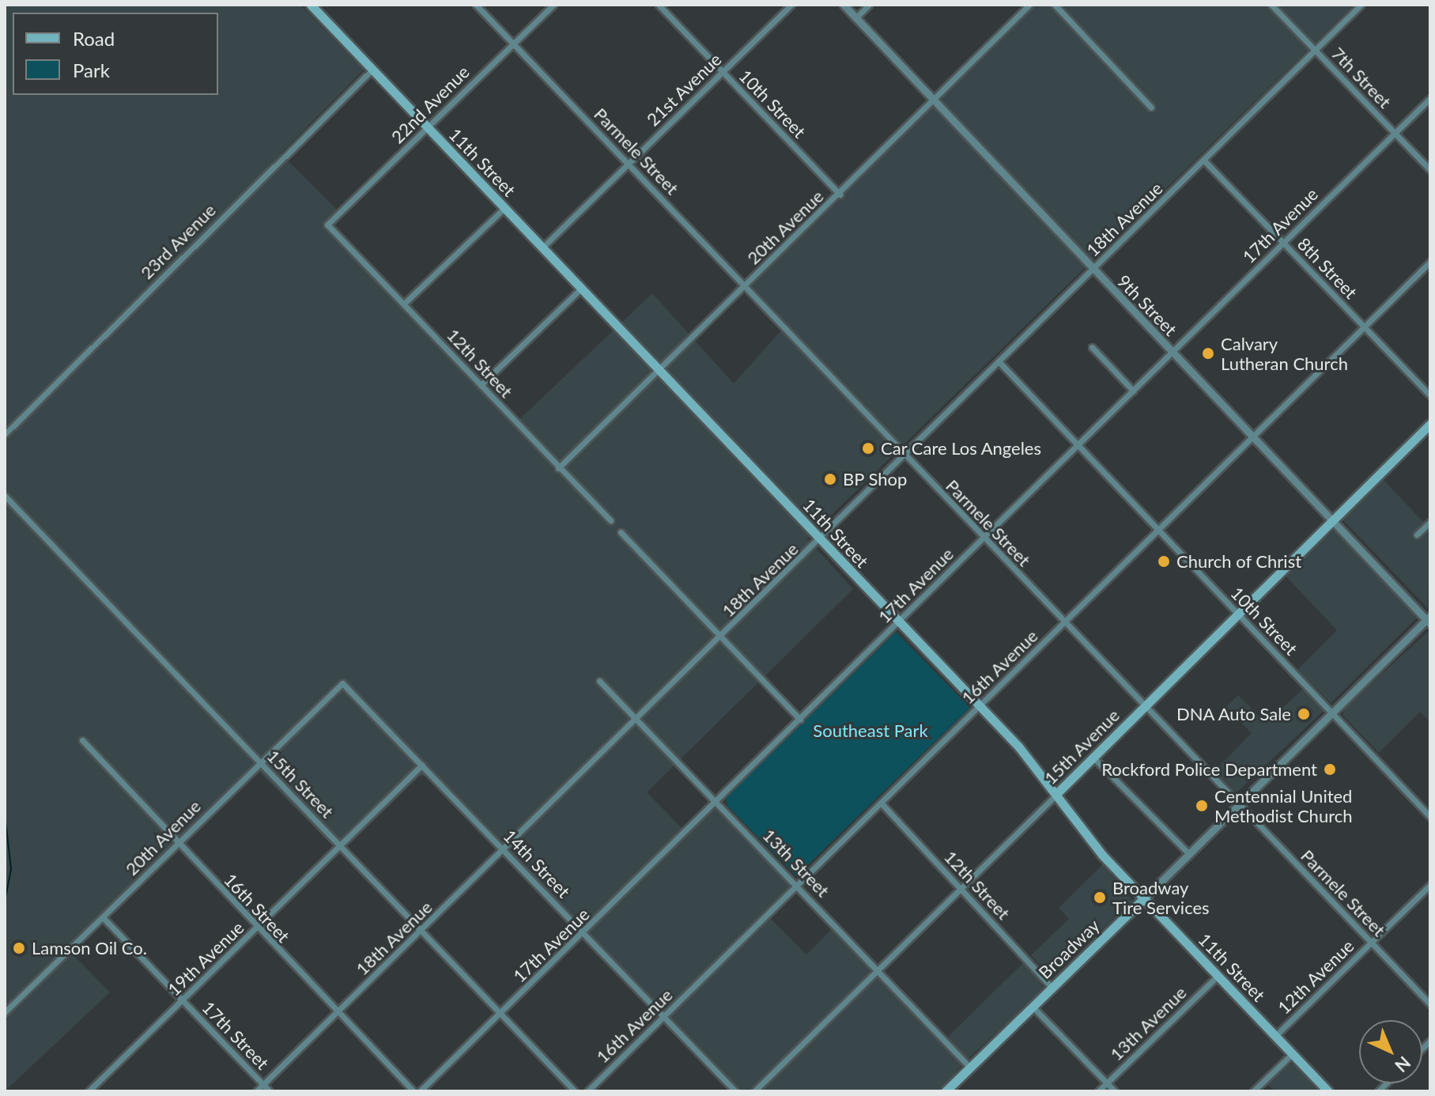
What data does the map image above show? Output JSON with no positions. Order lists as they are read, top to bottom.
{
  "streets": {
    "main road": ["11th Street", "15th Avenue", "Broadway"],
    "street": [
      "7th Street",
      "21st Avenue",
      "10th Street",
      "22nd Avenue",
      "Parmele Street",
      "18th Avenue",
      "17th Avenue",
      "20th Avenue",
      "23rd Avenue",
      "8th Street",
      "9th Street",
      "12th Street",
      "16th Avenue",
      "15th Street",
      "13th Street",
      "14th Street",
      "16th Street",
      "19th Avenue",
      "12th Avenue",
      "13th Avenue",
      "17th Street"
    ]
  },
  "crossings": [
    ["7th Street", "18th Avenue"],
    ["7th Street", "17th Avenue"],
    ["21st Avenue", "10th Street"],
    ["21st Avenue", "Parmele Street"],
    ["21st Avenue", "11th Street"],
    ["10th Street", "18th Avenue"],
    ["10th Street", "17th Avenue"],
    ["10th Street", "20th Avenue"],
    ["10th Street", "16th Avenue"],
    ["10th Street", "15th Avenue"],
    ["10th Street", "Broadway"],
    ["22nd Avenue", "Parmele Street"],
    ["22nd Avenue", "11th Street"],
    ["22nd Avenue", "12th Street"],
    ["Parmele Street", "18th Avenue"],
    ["Parmele Street", "17th Avenue"],
    ["Parmele Street", "20th Avenue"],
    ["Parmele Street", "16th Avenue"],
    ["Parmele Street", "15th Avenue"],
    ["Parmele Street", "Broadway"],
    ["Parmele Street", "12th Avenue"],
    ["11th Street", "18th Avenue"],
    ["11th Street", "17th Avenue"],
    ["11th Street", "20th Avenue"],
    ["11th Street", "23rd Avenue"],
    ["11th Street", "16th Avenue"],
    ["11th Street", "15th Avenue"],
    ["11th Street", "Broadway"],
    ["11th Street", "12th Avenue"],
    ["11th Street", "13th Avenue"],
    ["18th Avenue", "8th Street"],
    ["18th Avenue", "9th Street"],
    ["18th Avenue", "15th Street"],
    ["18th Avenue", "13th Street"],
    ["18th Avenue", "14th Street"],
    ["18th Avenue", "16th Street"],
    ["18th Avenue", "17th Street"],
    ["17th Avenue", "8th Street"],
    ["17th Avenue", "9th Street"],
    ["17th Avenue", "15th Street"],
    ["17th Avenue", "13th Street"],
    ["17th Avenue", "14th Street"],
    ["20th Avenue", "9th Street"],
    ["20th Avenue", "12th Street"],
    ["20th Avenue", "15th Street"],
    ["20th Avenue", "14th Street"],
    ["20th Avenue", "16th Street"],
    ["20th Avenue", "17th Street"],
    ["8th Street", "16th Avenue"],
    ["9th Street", "16th Avenue"],
    ["9th Street", "15th Avenue"],
    ["9th Street", "Broadway"],
    ["12th Street", "16th Avenue"],
    ["12th Street", "15th Avenue"],
    ["12th Street", "Broadway"],
    ["16th Avenue", "13th Street"],
    ["16th Avenue", "14th Street"],
    ["15th Avenue", "13th Street"],
    ["15th Street", "19th Avenue"],
    ["13th Street", "Broadway"],
    ["14th Street", "19th Avenue"],
    ["16th Street", "19th Avenue"],
    ["19th Avenue", "17th Street"]
  ],
  "parks": ["Southeast Park"],
  "places": [
    "Calvary Lutheran Church",
    "Car Care Los Angeles",
    "BP Shop",
    "Church of Christ",
    "DNA Auto Sale",
    "Rockford Police Department",
    "Centennial United Methodist Church",
    "Broadway Tire Services",
    "Lamson Oil Co."
  ],
  "legend": ["Road", "Park"],
  "north": "bottom right"
}
